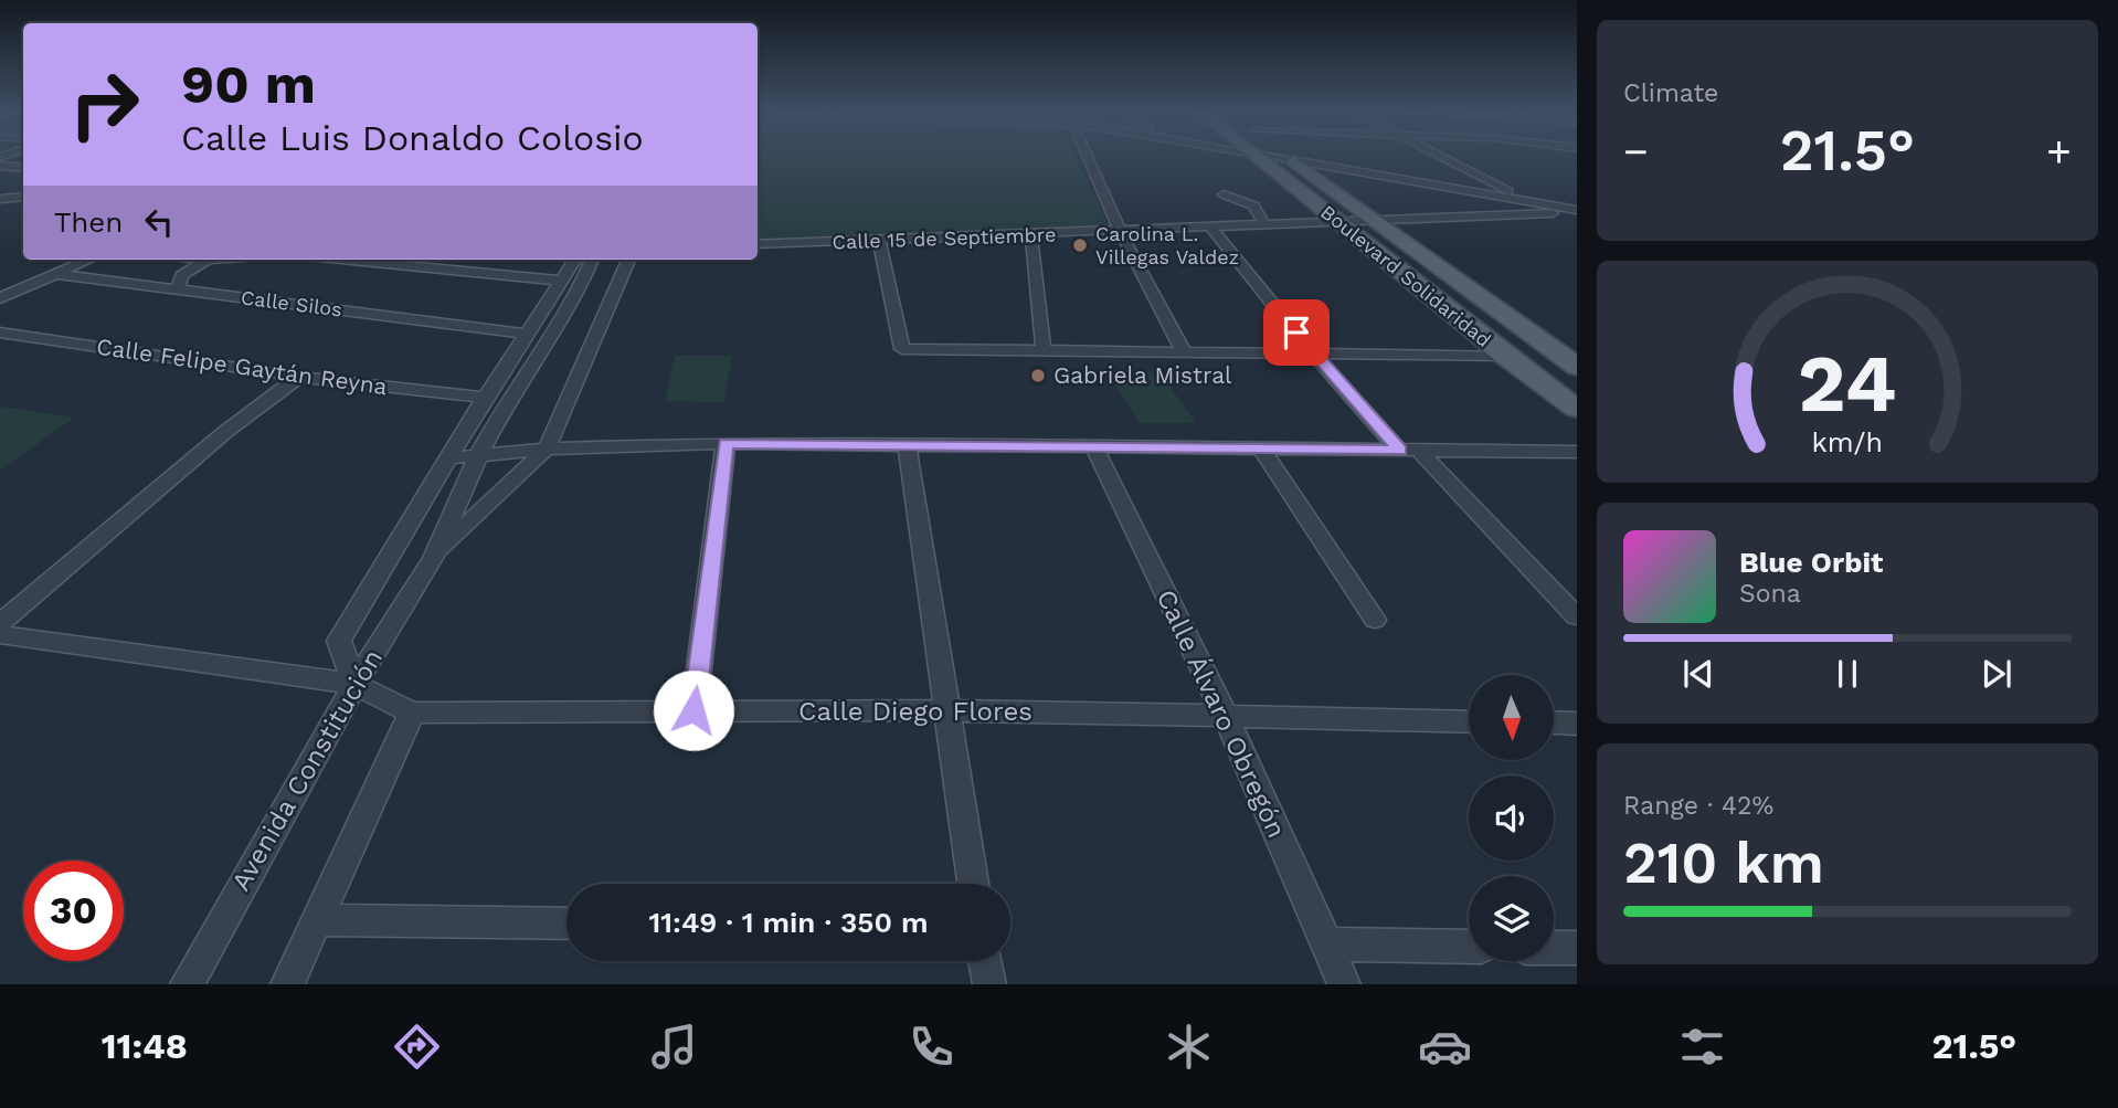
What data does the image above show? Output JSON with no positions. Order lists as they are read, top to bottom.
{
  "streets": {
    "main road": ["Boulevard Solidaridad"],
    "street": [
      "Calle 15 de Septiembre",
      "Calle Silos",
      "Calle Felipe Gaytán Reyna",
      "Calle Diego Flores",
      "Calle Álvaro Obregón",
      "Avenida Constitución"
    ]
  },
  "crossings": [
    ["Calle 15 de Septiembre", "Boulevard Solidaridad"],
    ["Calle Diego Flores", "Calle Álvaro Obregón"],
    ["Calle Diego Flores", "Avenida Constitución"]
  ],
  "places": ["Carolina L. Villegas Valdez", "Gabriela Mistral"],
  "north": "bottom",
  "page": {
    "tile": [
      "Climate",
      ["Range · 42%", "210 km"]
    ],
    "turn": ["90 m", "Calle Luis Donaldo Colosio"],
    "heat": ["−", "21.5°", "+"],
    "then": "Then",
    "song": ["Blue Orbit", "Sona"],
    "limit": "30",
    "trip": "11:49 · 1 min · 350 m",
    "tabs": ["11:48", "21.5°"],
    "gauge": ["24", "km/h"]
  }
}
